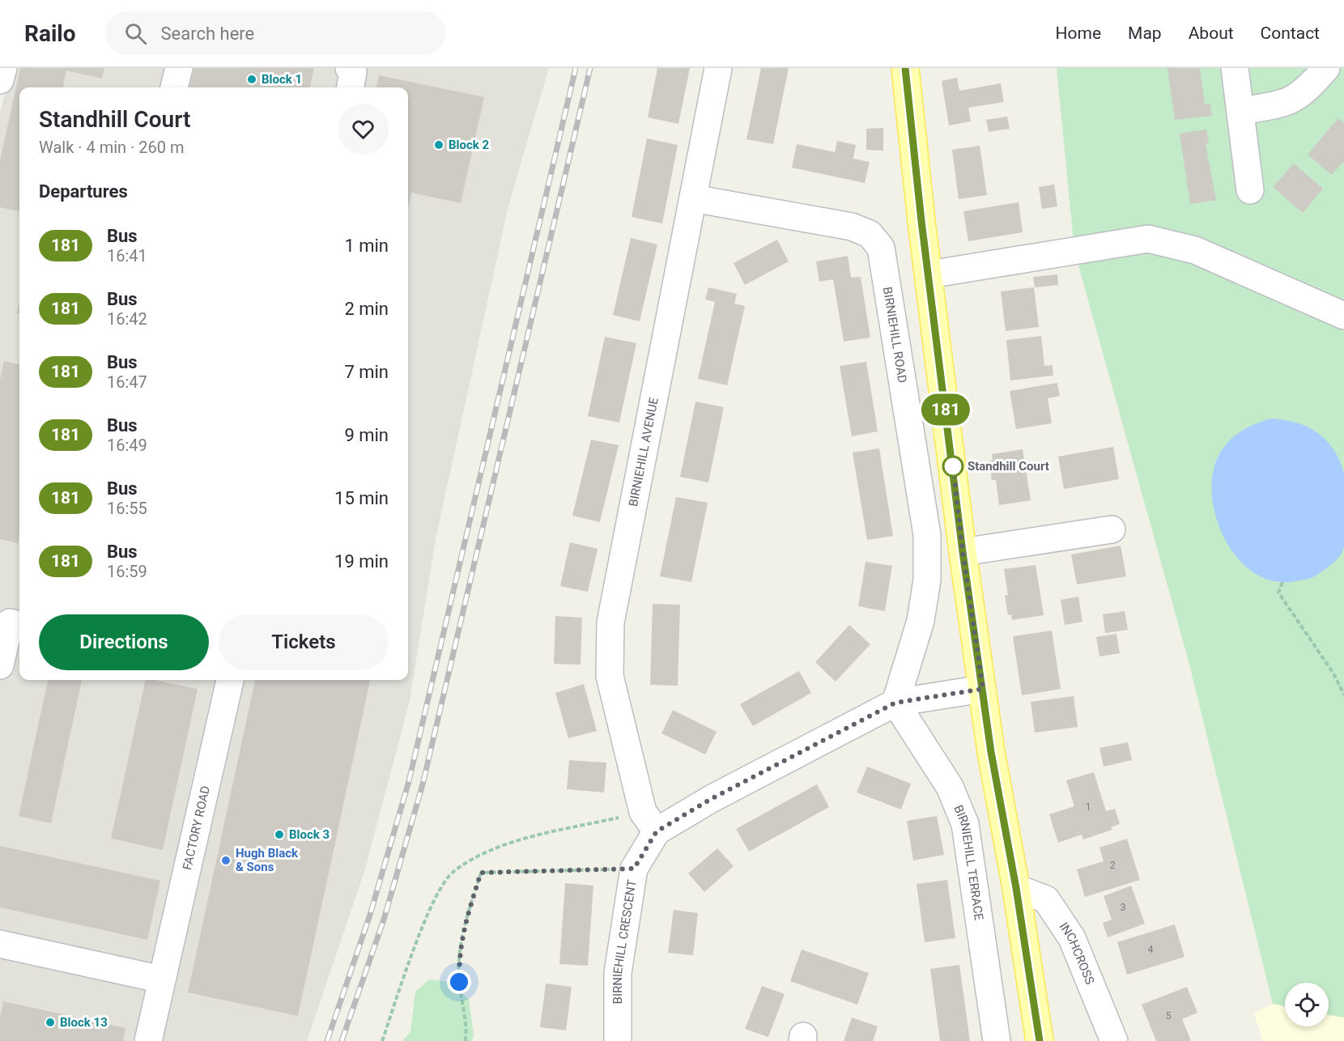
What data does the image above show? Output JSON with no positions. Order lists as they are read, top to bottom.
{
  "streets": {
    "street": [
      "BIRNIEHILL ROAD",
      "BIRNIEHILL AVENUE",
      "FACTORY ROAD",
      "BIRNIEHILL TERRACE",
      "BIRNIEHILL CRESCENT",
      "INCHCROSS"
    ]
  },
  "crossings": [
    ["BIRNIEHILL ROAD", "BIRNIEHILL AVENUE"],
    ["BIRNIEHILL ROAD", "BIRNIEHILL TERRACE"],
    ["BIRNIEHILL ROAD", "BIRNIEHILL CRESCENT"],
    ["BIRNIEHILL AVENUE", "BIRNIEHILL CRESCENT"],
    ["BIRNIEHILL TERRACE", "BIRNIEHILL CRESCENT"]
  ],
  "places": [
    "Block 1",
    "Block 2",
    "Standhill Court",
    "Block 3",
    "Hugh Black & Sons",
    "Block 13"
  ],
  "lines": ["bus line 181"],
  "house_numbers": [
    "1",
    "2",
    "3",
    "4",
    "5"
  ],
  "page": {
    "header": "Railo",
    "search": "Search here",
    "nav": [
      "Home",
      "Map",
      "About",
      "Contact"
    ],
    "on_map": "181",
    "heading": [
      ["Standhill Court", "Walk · 4 min · 260 m"],
      "Departures"
    ],
    "list": [
      {
        "mark": "181",
        "name": "Bus",
        "note": "16:41",
        "value": "1 min"
      },
      {
        "mark": "181",
        "name": "Bus",
        "note": "16:42",
        "value": "2 min"
      },
      {
        "mark": "181",
        "name": "Bus",
        "note": "16:47",
        "value": "7 min"
      },
      {
        "mark": "181",
        "name": "Bus",
        "note": "16:49",
        "value": "9 min"
      },
      {
        "mark": "181",
        "name": "Bus",
        "note": "16:55",
        "value": "15 min"
      },
      {
        "mark": "181",
        "name": "Bus",
        "note": "16:59",
        "value": "19 min"
      }
    ],
    "buttons": ["Directions", "Tickets"]
  }
}
